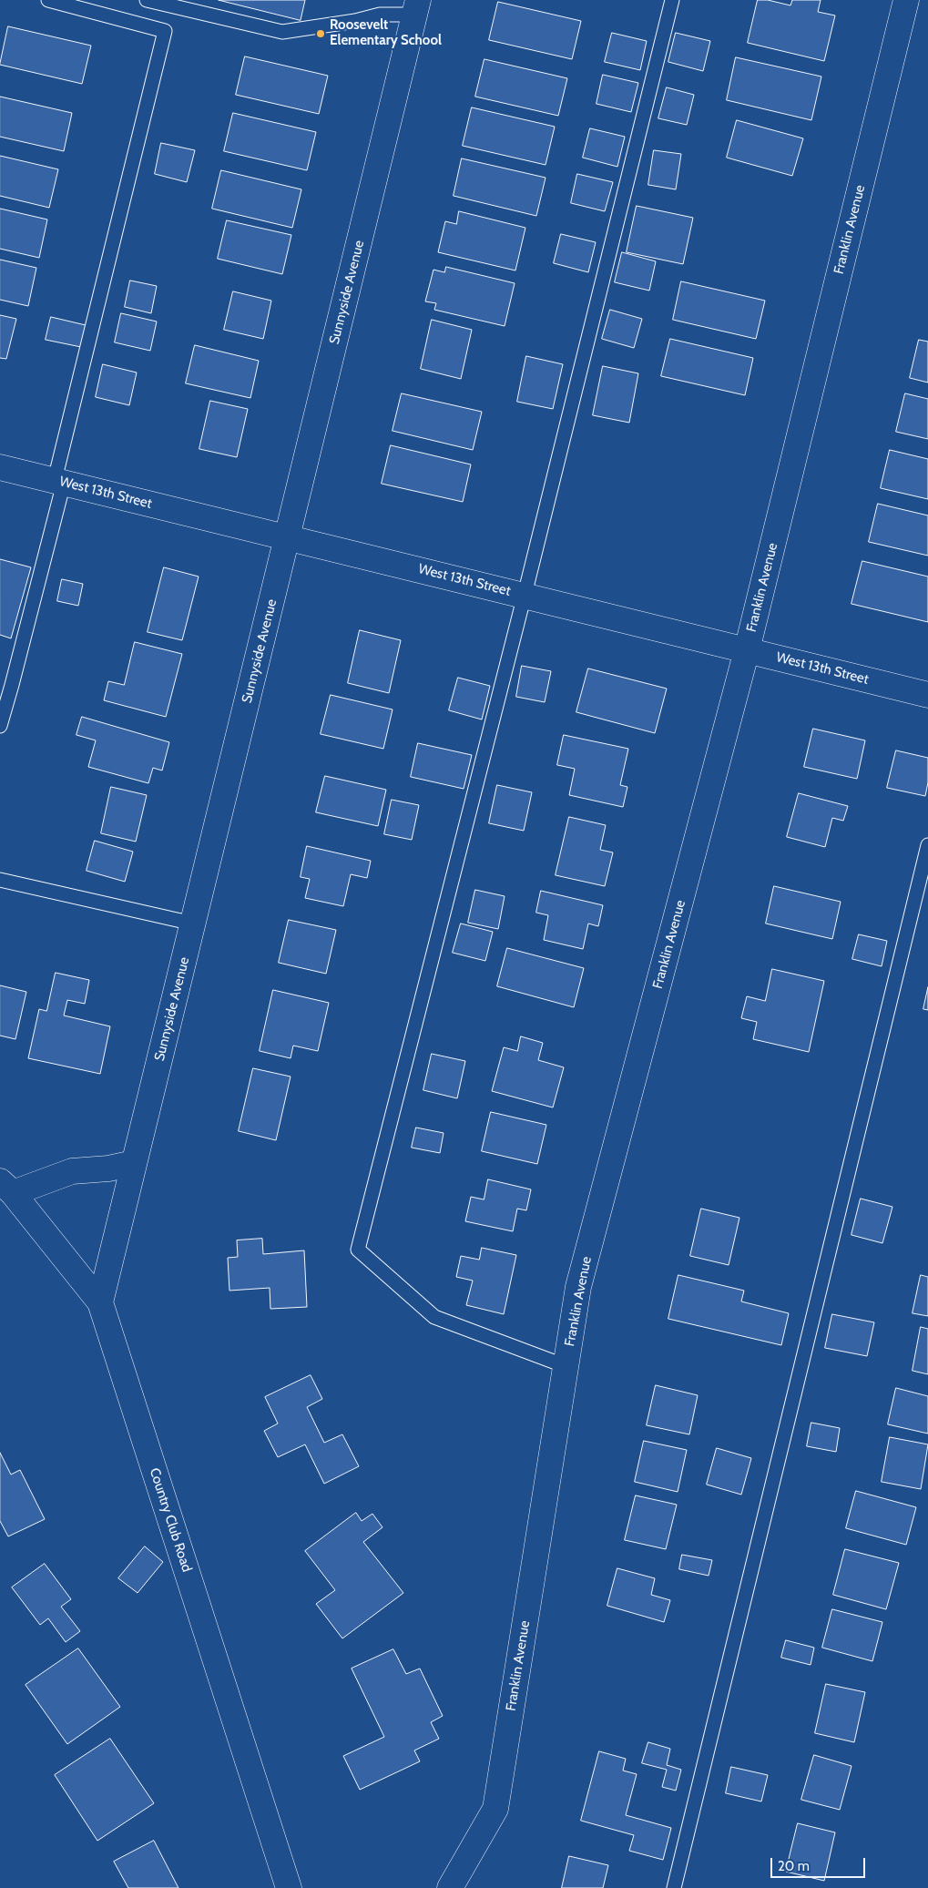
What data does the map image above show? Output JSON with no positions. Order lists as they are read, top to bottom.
{
  "streets": {
    "street": [
      "Franklin Avenue",
      "Sunnyside Avenue",
      "West 13th Street",
      "Country Club Road"
    ]
  },
  "crossings": [
    ["Franklin Avenue", "West 13th Street"],
    ["Sunnyside Avenue", "West 13th Street"],
    ["Sunnyside Avenue", "Country Club Road"]
  ],
  "places": ["Roosevelt Elementary School"],
  "scale_bar": "20 m"
}
